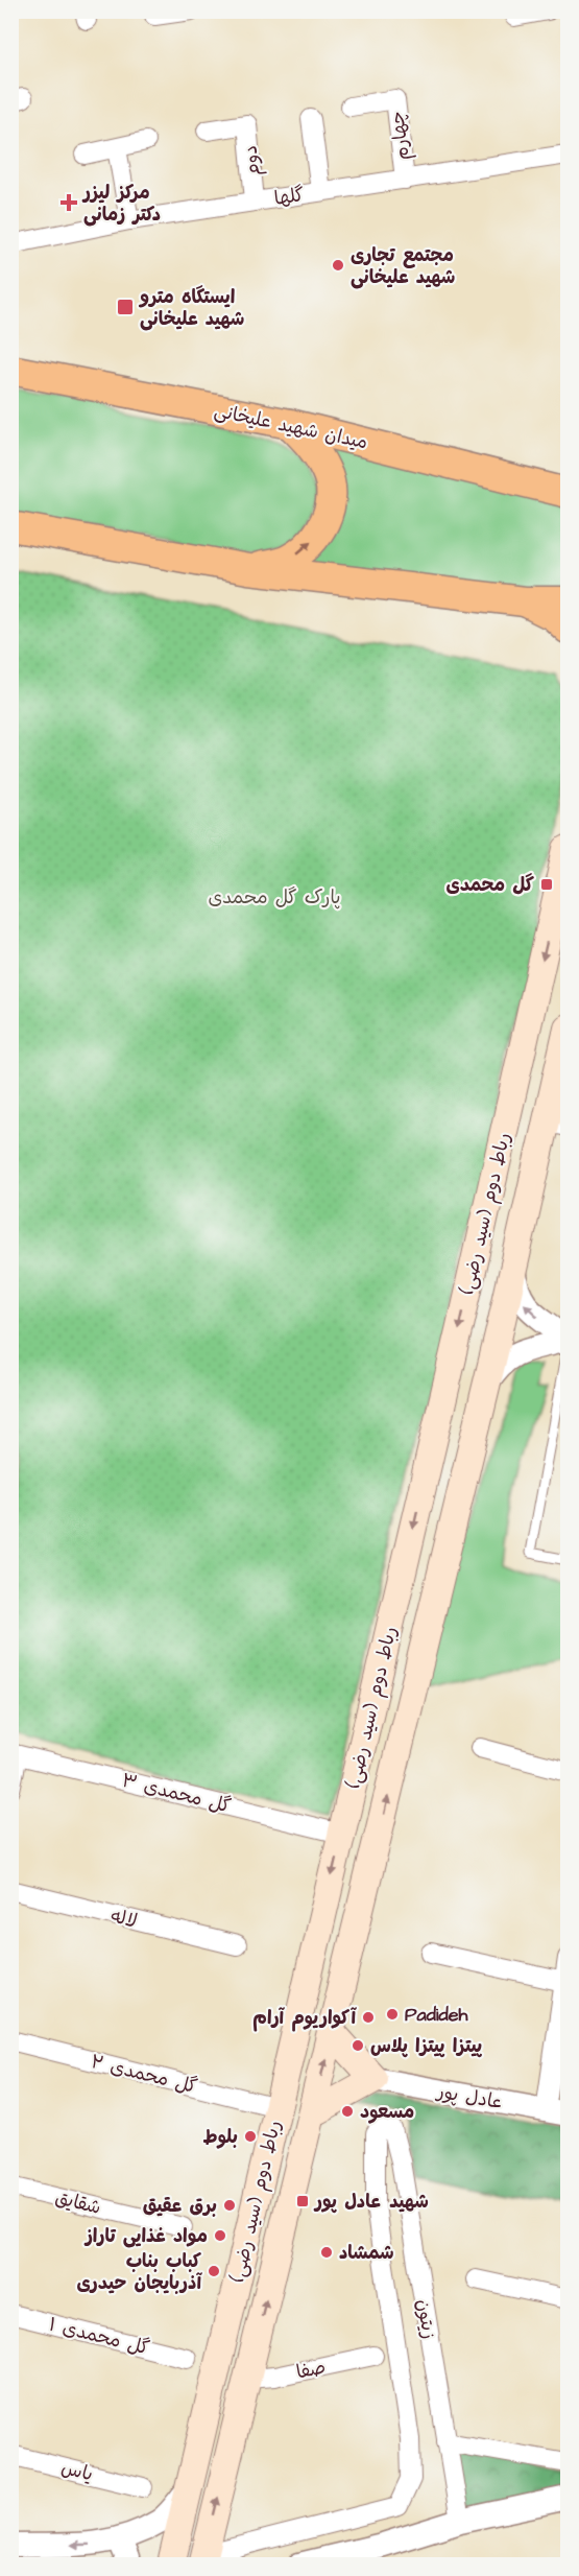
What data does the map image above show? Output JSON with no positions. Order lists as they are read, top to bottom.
{
  "streets": {
    "main road": ["میدان شهید علیخانی", "رباط دوم (سید رضی)"],
    "street": [
      "چهارم",
      "دوم",
      "گلها",
      "گل محمدی ۳",
      "لاله",
      "گل محمدی ۲",
      "عادل پور",
      "شقایق",
      "زیتون",
      "گل محمدی ۱",
      "صفا",
      "یاس"
    ]
  },
  "crossings": [
    ["چهارم", "گلها"],
    ["دوم", "گلها"],
    ["رباط دوم (سید رضی)", "گل محمدی ۳"],
    ["رباط دوم (سید رضی)", "گل محمدی ۲"],
    ["رباط دوم (سید رضی)", "زیتون"],
    ["رباط دوم (سید رضی)", "صفا"]
  ],
  "parks": ["پارک گل محمدی"],
  "places": {
    "health": ["مرکز لیزر دکتر زمانی"],
    "other": [
      "مجتمع تجاری شهید علیخانی",
      "Padideh",
      "آکواریوم آرام",
      "پیتزا پیتزا پلاس",
      "مسعود",
      "بلوط",
      "برق عقیق",
      "مواد غذایی تاراز",
      "شمشاد",
      "کباب بناب آذربایجان حیدری"
    ],
    "transit": ["ایستگاه مترو شهید علیخانی", "گل محمدی", "شهید عادل پور"]
  }
}
